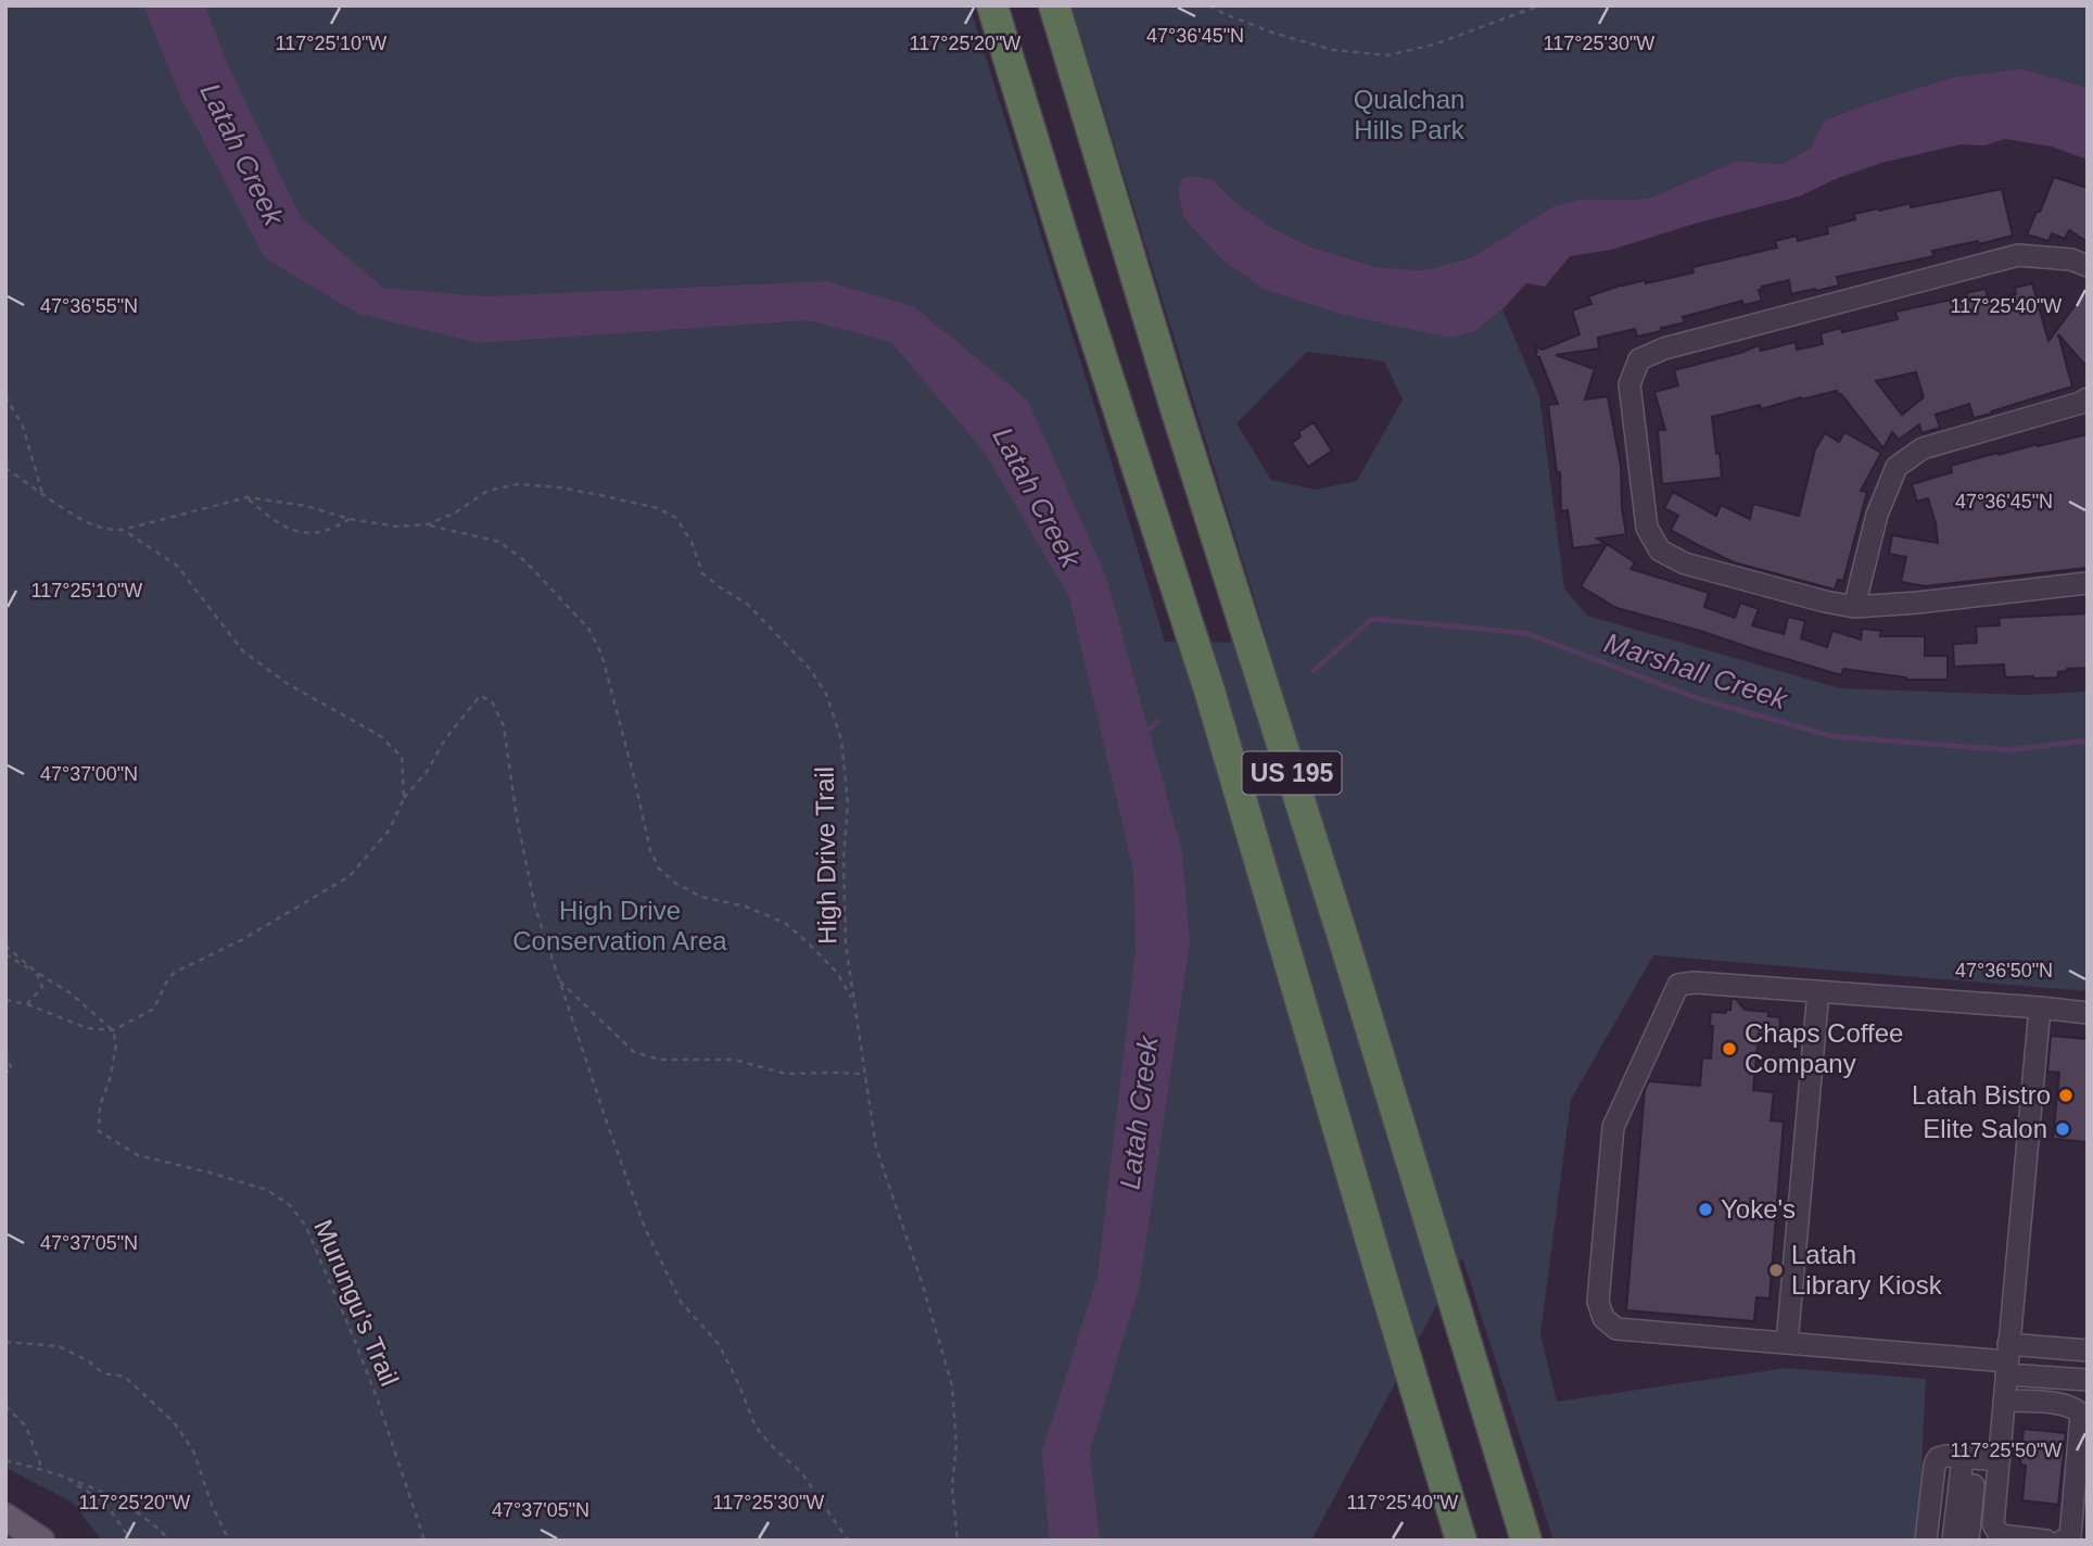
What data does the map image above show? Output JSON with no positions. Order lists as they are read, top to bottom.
{
  "streets": {
    "highway": ["US 195"],
    "path": ["High Drive Trail", "Murungu's Trail"]
  },
  "water": ["Latah Creek", "Marshall Creek"],
  "parks": ["Qualchan Hills Park", "High Drive Conservation Area"],
  "places": [
    "Chaps Coffee Company",
    "Latah Bistro",
    "Elite Salon",
    "Yoke's",
    "Latah Library Kiosk"
  ],
  "coordinates": [
    "47°36'45\"N",
    "117°25'10\"W",
    "117°25'20\"W",
    "117°25'30\"W",
    "47°36'55\"N",
    "117°25'40\"W",
    "47°37'00\"N",
    "47°36'50\"N",
    "47°37'05\"N",
    "117°25'50\"W"
  ]
}
